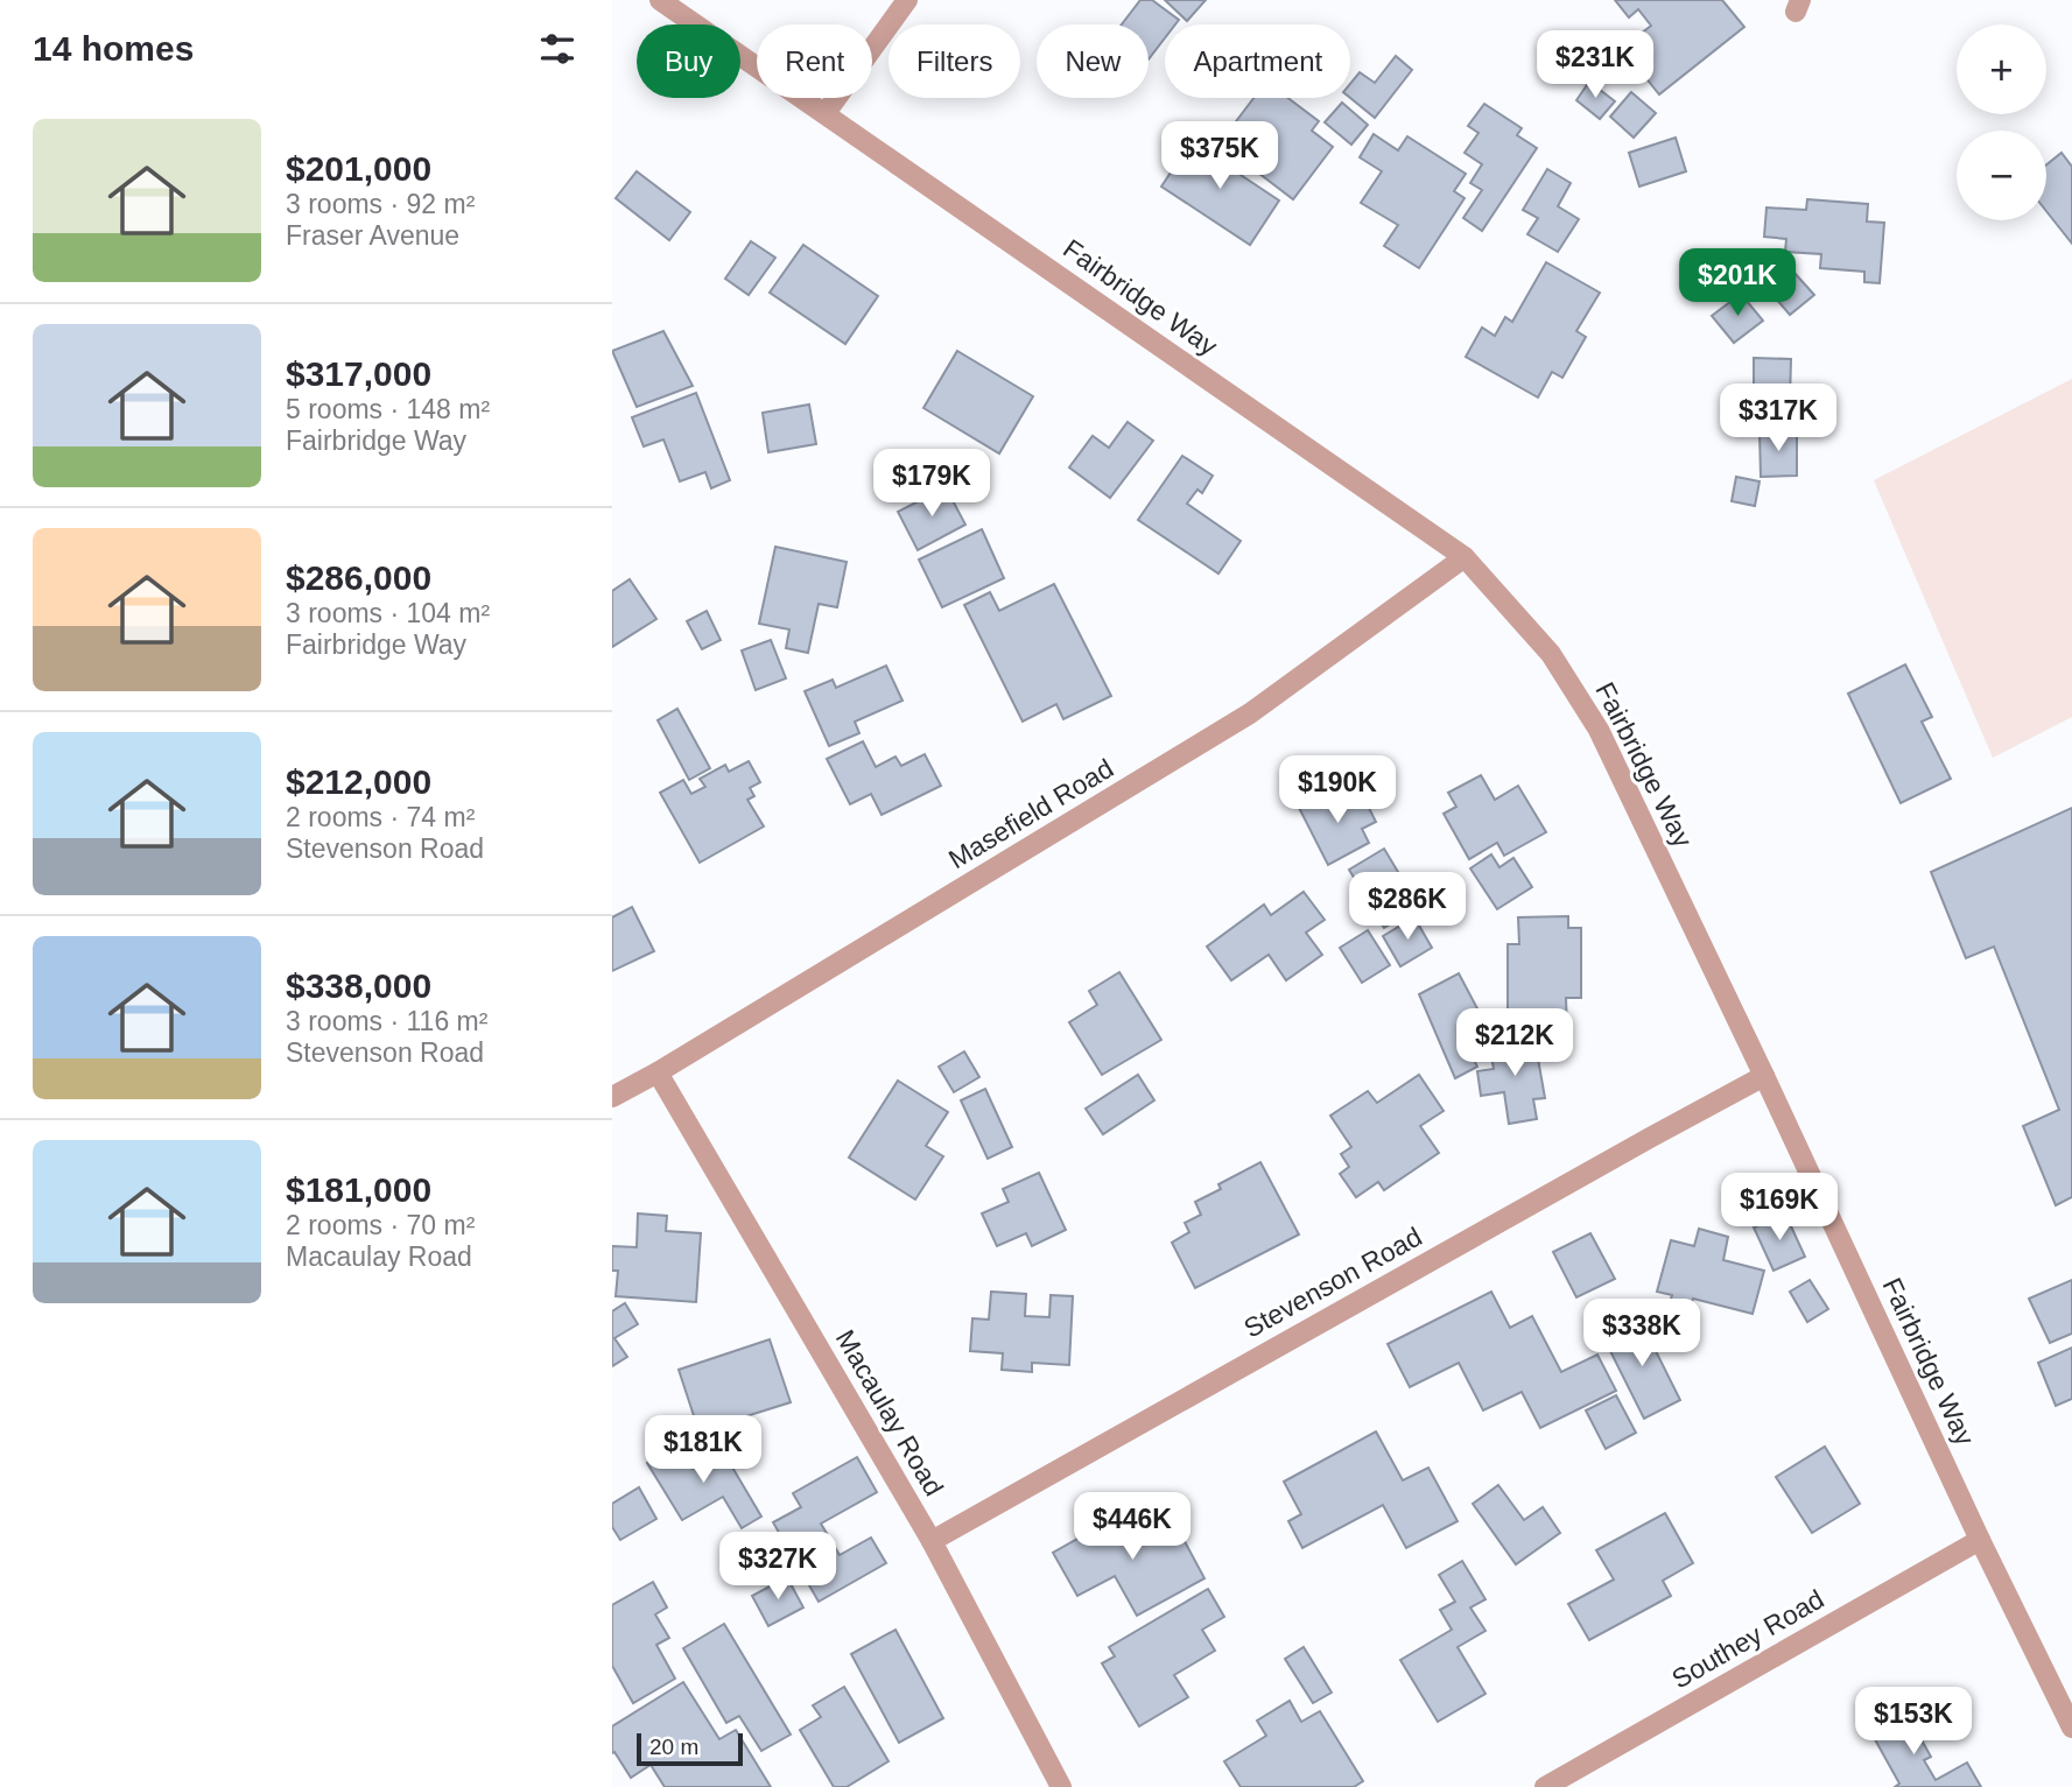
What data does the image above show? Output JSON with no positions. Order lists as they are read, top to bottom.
{
  "streets": {
    "street": [
      "Fairbridge Way",
      "Masefield Road",
      "Stevenson Road",
      "Macaulay Road",
      "Southey Road"
    ]
  },
  "crossings": [
    ["Fairbridge Way", "Masefield Road"],
    ["Fairbridge Way", "Stevenson Road"],
    ["Fairbridge Way", "Southey Road"],
    ["Masefield Road", "Macaulay Road"],
    ["Stevenson Road", "Macaulay Road"]
  ],
  "scale_bar": "20 m",
  "page": {
    "heading": "14 homes",
    "map_buttons": ["+", "−"],
    "chip": [
      "Buy",
      "Rent",
      "Filters",
      "New",
      "Apartment"
    ],
    "price": [
      "$231K",
      "$375K",
      "$201K",
      "$317K",
      "$179K",
      "$190K",
      "$286K",
      "$212K",
      "$169K",
      "$338K",
      "$181K",
      "$446K",
      "$327K",
      "$153K"
    ],
    "list": [
      {
        "name": "$201,000",
        "note": "3 rooms · 92 m² · Fraser Avenue"
      },
      {
        "name": "$317,000",
        "note": "5 rooms · 148 m² · Fairbridge Way"
      },
      {
        "name": "$286,000",
        "note": "3 rooms · 104 m² · Fairbridge Way"
      },
      {
        "name": "$212,000",
        "note": "2 rooms · 74 m² · Stevenson Road"
      },
      {
        "name": "$338,000",
        "note": "3 rooms · 116 m² · Stevenson Road"
      },
      {
        "name": "$181,000",
        "note": "2 rooms · 70 m² · Macaulay Road"
      }
    ],
    "scale": "20 m"
  }
}
